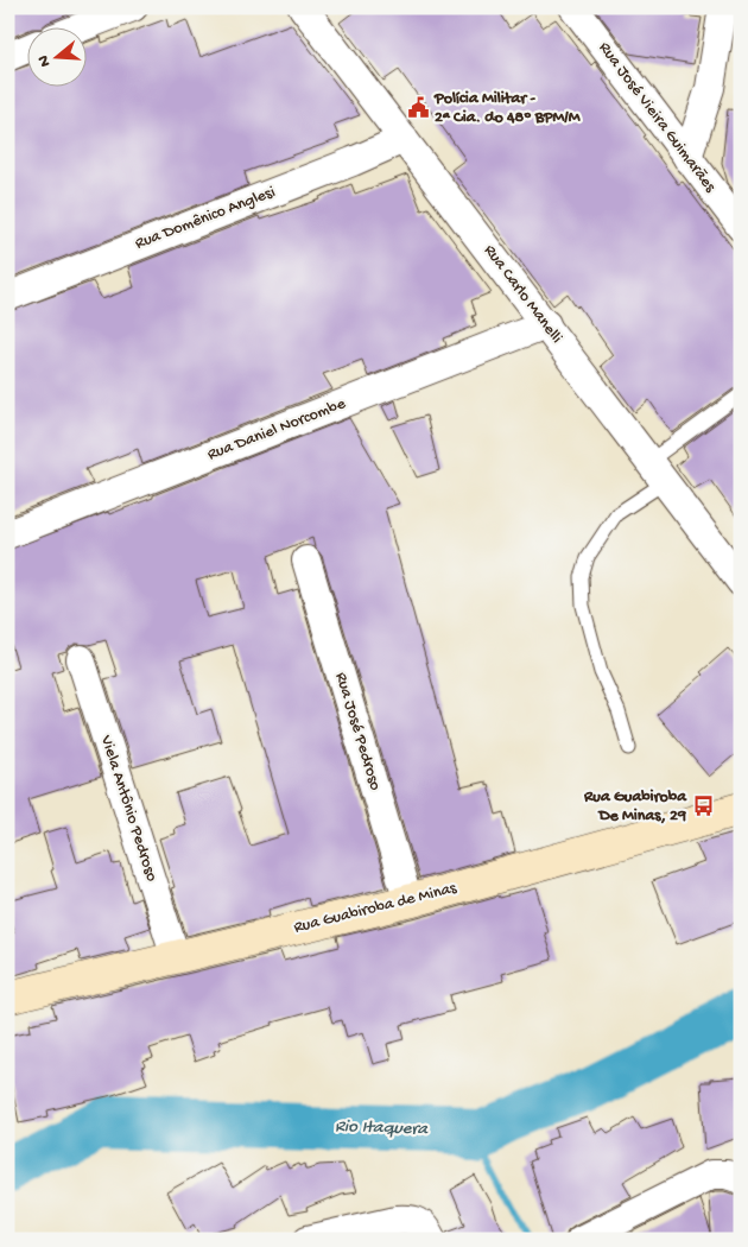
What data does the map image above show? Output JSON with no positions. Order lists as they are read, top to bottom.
{
  "streets": {
    "street": [
      "Rua José Vieira Guimarães",
      "Rua Domênico Anglesi",
      "Rua Carlo Manelli",
      "Rua Daniel Norcombe",
      "Rua José Pedroso",
      "Viela Antônio Pedroso",
      "Rua Guabiroba de Minas"
    ]
  },
  "crossings": [
    ["Rua Domênico Anglesi", "Rua Carlo Manelli"],
    ["Rua Carlo Manelli", "Rua Daniel Norcombe"],
    ["Rua José Pedroso", "Rua Guabiroba de Minas"],
    ["Viela Antônio Pedroso", "Rua Guabiroba de Minas"]
  ],
  "water": ["Rio Itaquera"],
  "places": {
    "public building": ["Polícia Militar - 2ª Cia. do 48º BPM/M"],
    "bus stop": ["Rua Guabiroba De Minas, 29"]
  },
  "north": "left"
}
